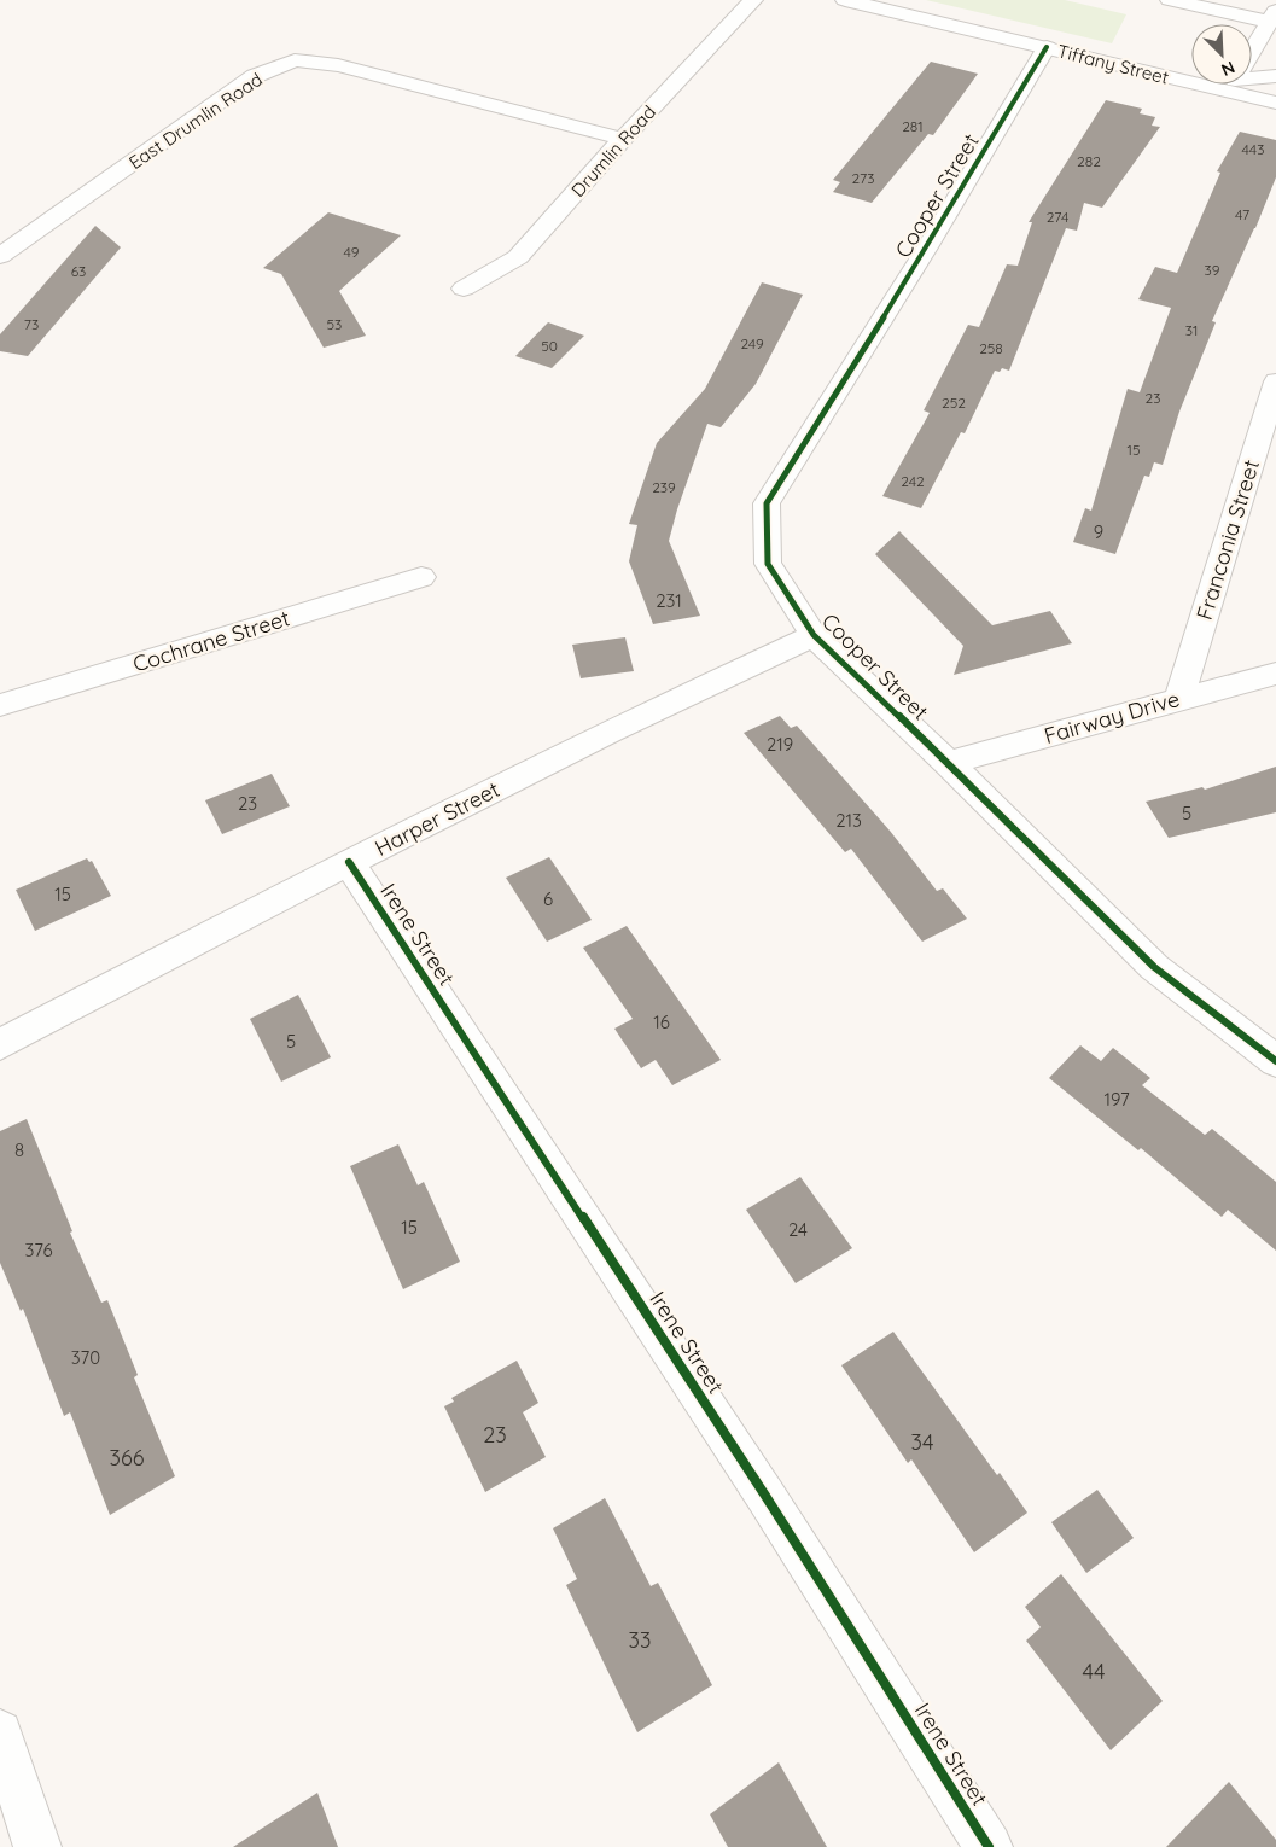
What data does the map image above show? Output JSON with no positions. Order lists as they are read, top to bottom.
{
  "streets": {
    "street": [
      "Tiffany Street",
      "East Drumlin Road",
      "Drumlin Road",
      "Cooper Street",
      "Franconia Street",
      "Cochrane Street",
      "Fairway Drive",
      "Harper Street",
      "Irene Street"
    ]
  },
  "crossings": [
    ["Tiffany Street", "Cooper Street"],
    ["East Drumlin Road", "Drumlin Road"],
    ["Cooper Street", "Fairway Drive"],
    ["Cooper Street", "Harper Street"],
    ["Franconia Street", "Fairway Drive"],
    ["Harper Street", "Irene Street"]
  ],
  "house_numbers": [
    "281",
    "443",
    "282",
    "273",
    "47",
    "274",
    "49",
    "39",
    "63",
    "73",
    "53",
    "31",
    "249",
    "50",
    "258",
    "23",
    "252",
    "15",
    "242",
    "239",
    "9",
    "231",
    "219",
    "23",
    "5",
    "213",
    "15",
    "6",
    "16",
    "5",
    "197",
    "8",
    "15",
    "24",
    "376",
    "370",
    "23",
    "34",
    "366",
    "33",
    "44"
  ],
  "north": "bottom right"
}
